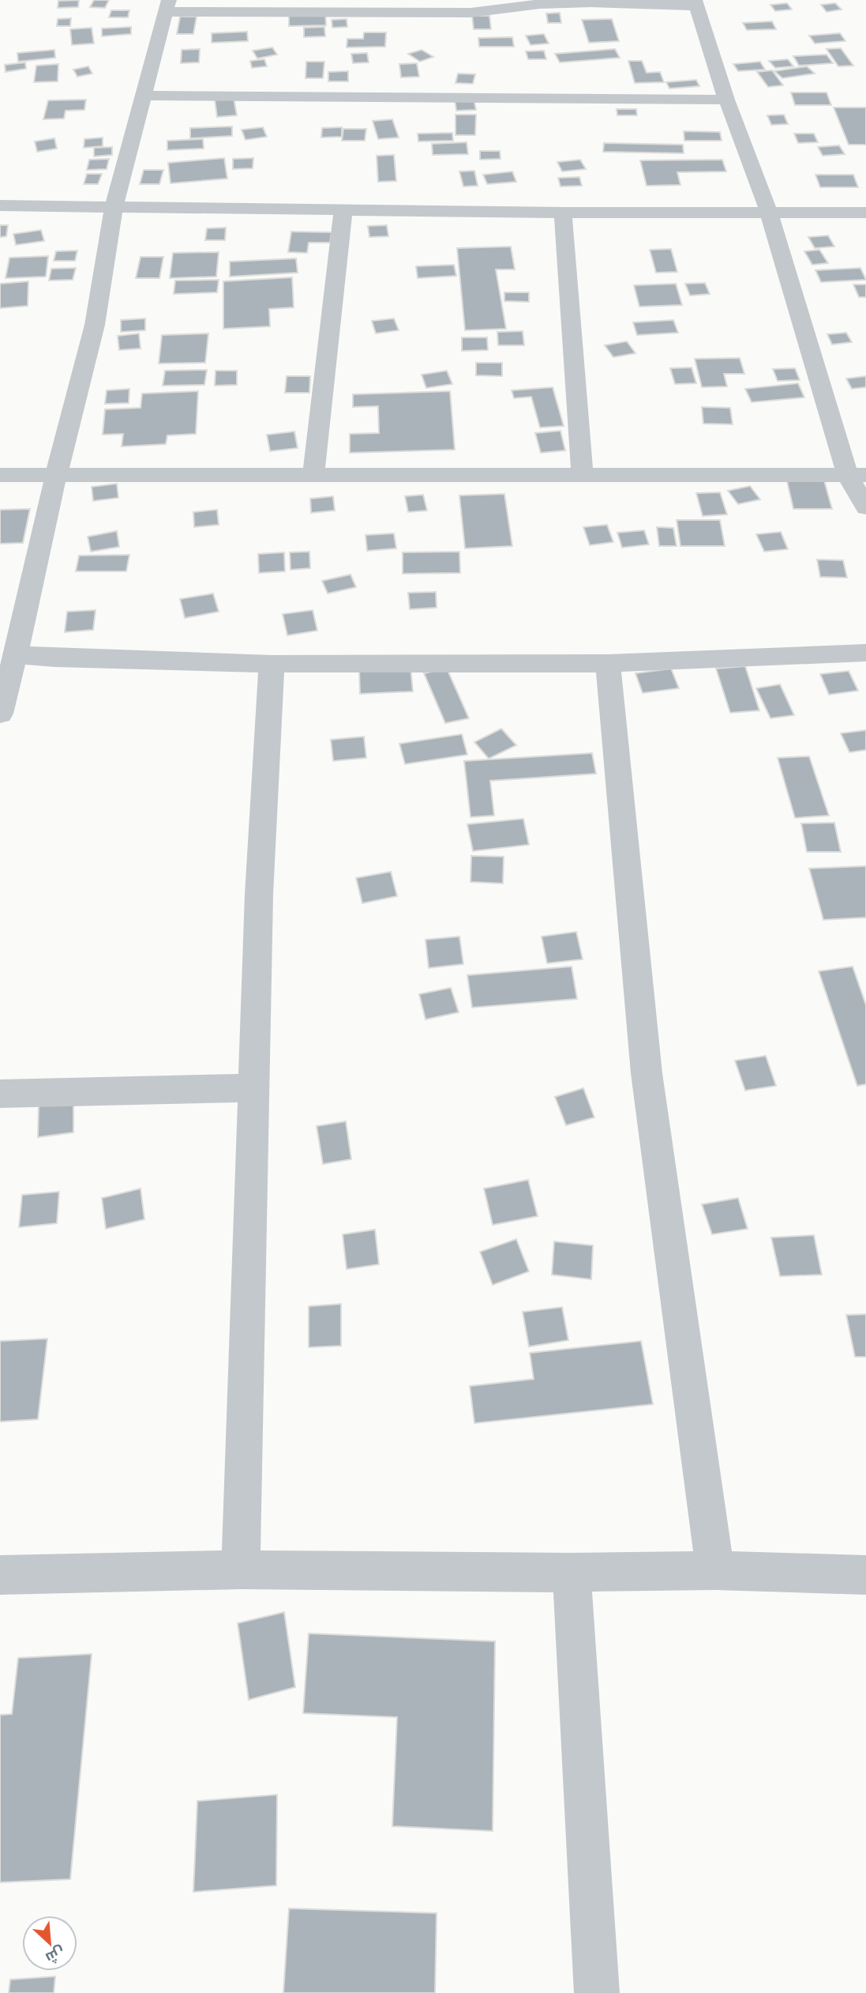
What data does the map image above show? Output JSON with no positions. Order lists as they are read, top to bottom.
{
  "north": "bottom right"
}
